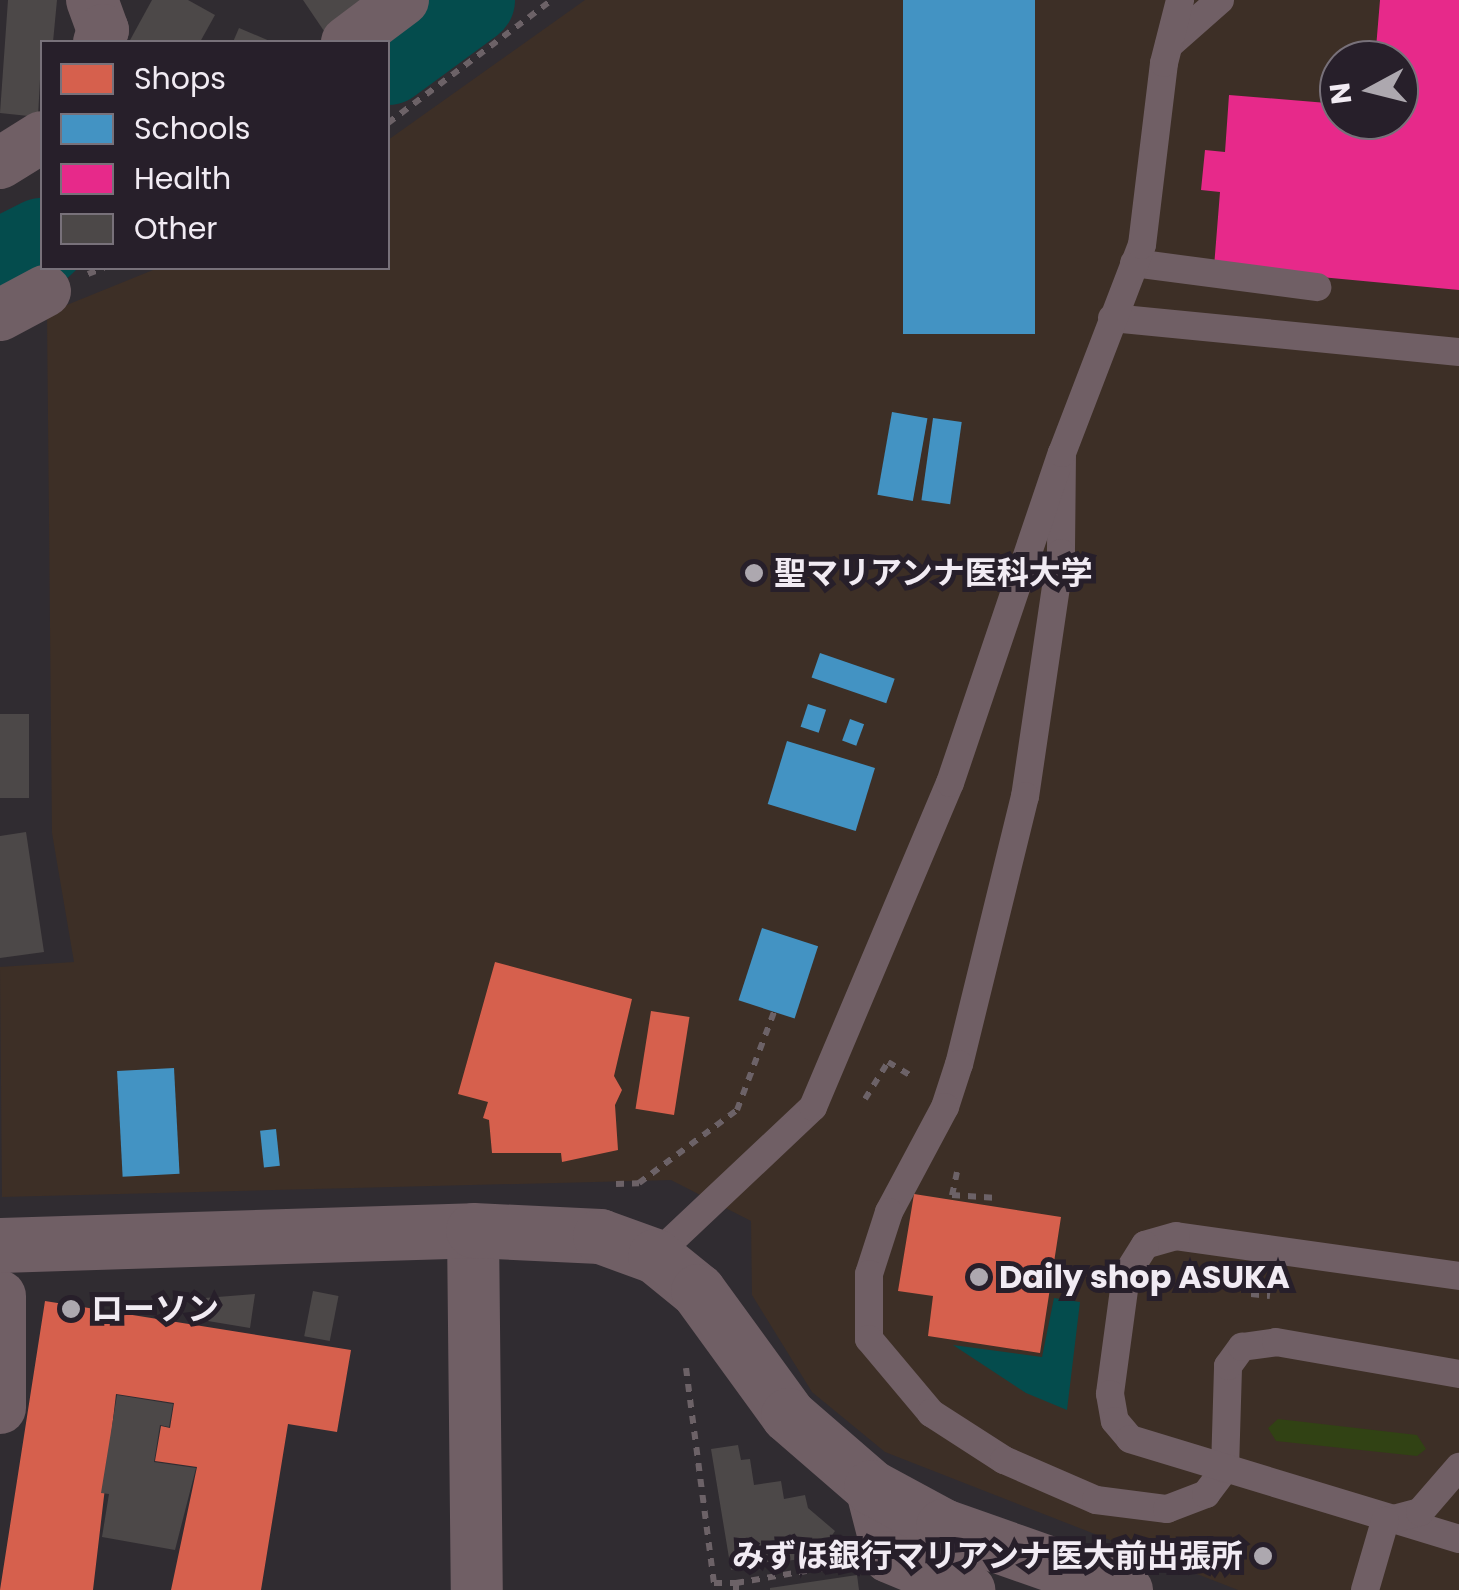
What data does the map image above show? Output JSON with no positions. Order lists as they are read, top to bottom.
{
  "places": [
    "聖マリアンナ医科大学",
    "Daily shop ASUKA",
    "ローソン",
    "みずほ銀行マリアンナ医大前出張所"
  ],
  "legend": [
    "Shops",
    "Schools",
    "Health",
    "Other"
  ],
  "north": "left"
}
